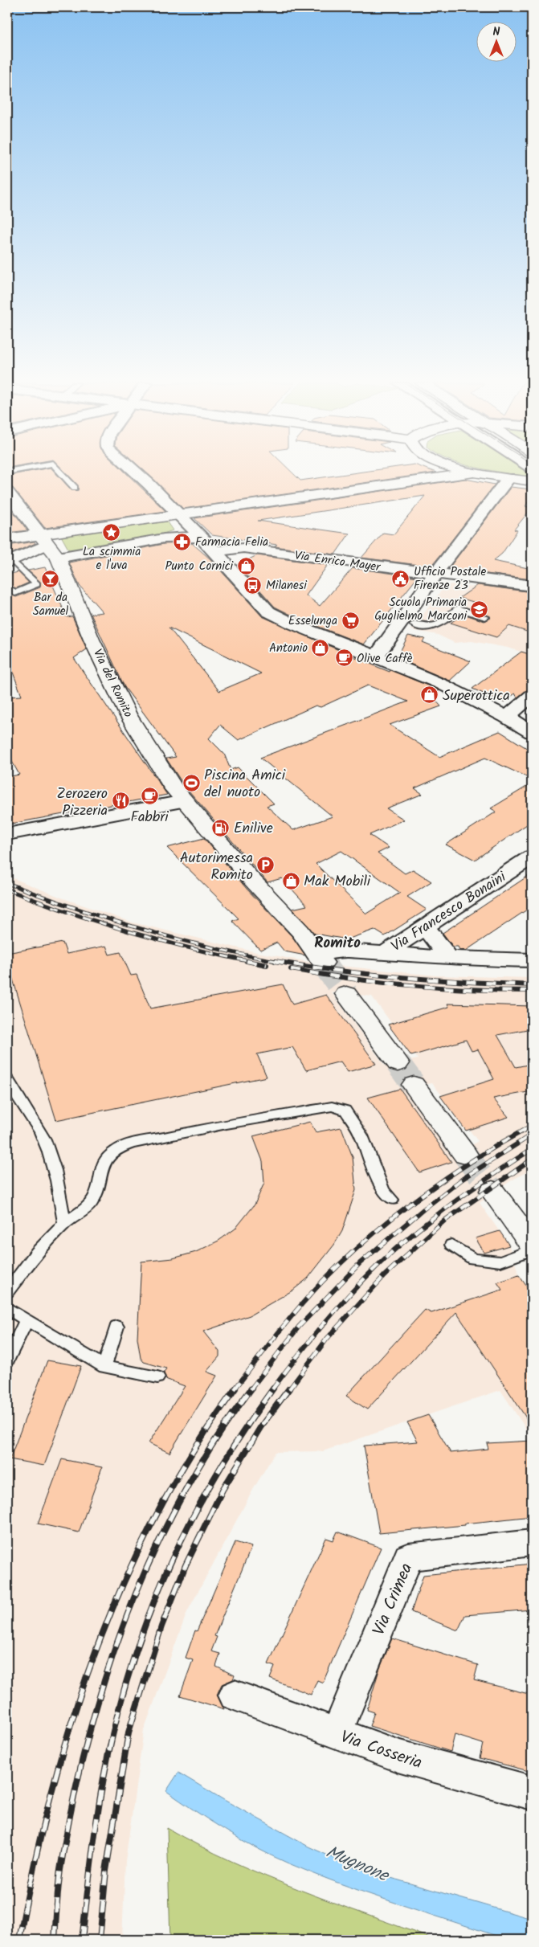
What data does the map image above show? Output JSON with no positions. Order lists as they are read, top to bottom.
{
  "streets": {
    "street": [
      "Via Enrico Mayer",
      "Via del Romito",
      "Via Francesco Bonaini",
      "Via Crimea",
      "Via Cosseria"
    ]
  },
  "crossings": [
    ["Via Crimea", "Via Cosseria"]
  ],
  "districts": ["Romito"],
  "water": ["Mugnone"],
  "places": {
    "place": ["La scimmia e l'uva"],
    "pharmacy": ["Farmacia Felia"],
    "shop": [
      "Punto Cornici",
      "Antonio",
      "Superottica",
      "Mak Mobili"
    ],
    "bar": ["Bar da Samuel"],
    "public building": ["Ufficio Postale Firenze 23"],
    "bus stop": ["Milanesi"],
    "school or university": ["Scuola Primaria Guglielmo Marconi"],
    "supermarket": ["Esselunga"],
    "cafe": ["Olive Caffè", "Fabbri"],
    "sports": ["Piscina Amici del nuoto"],
    "restaurant": ["Zerozero Pizzeria"],
    "fuel station": ["Enilive"],
    "parking": ["Autorimessa Romito"]
  },
  "north": "top"
}
